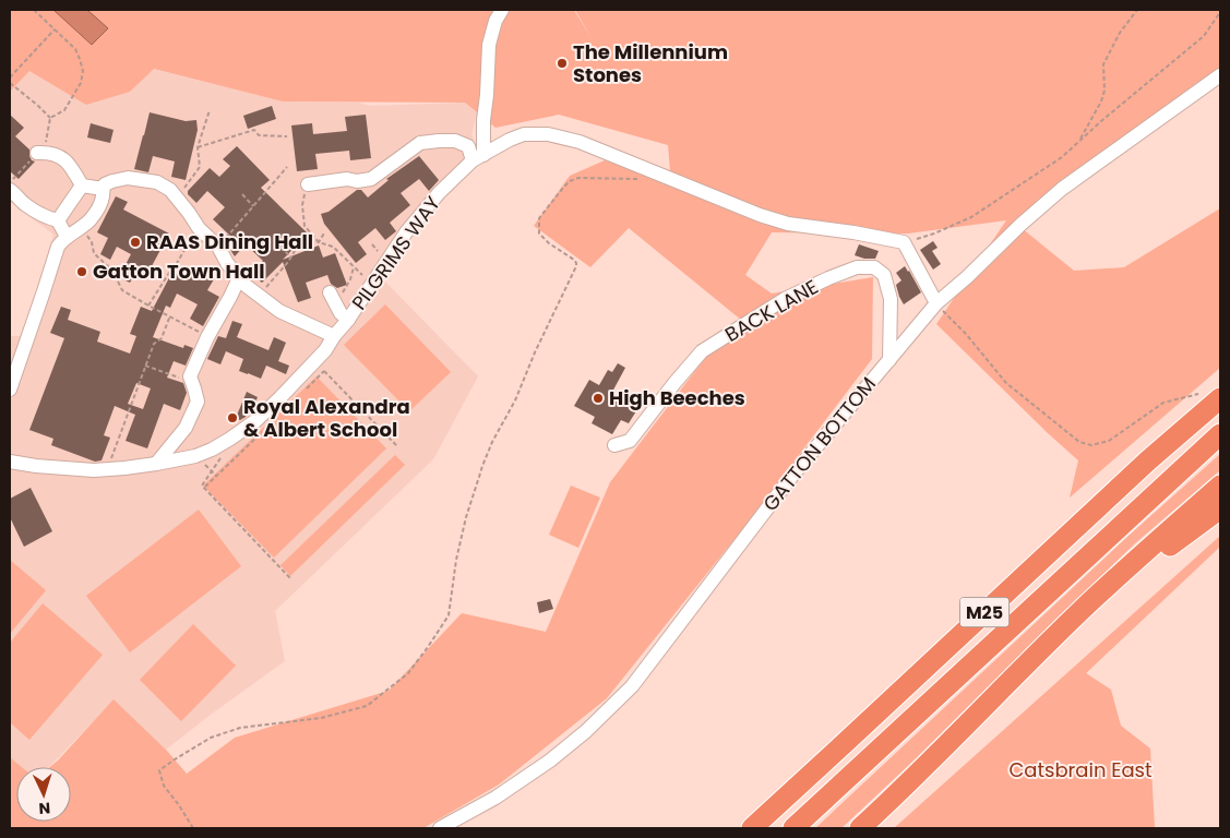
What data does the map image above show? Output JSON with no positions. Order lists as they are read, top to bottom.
{
  "streets": {
    "highway": ["M25"],
    "street": ["PILGRIMS WAY", "BACK LANE", "GATTON BOTTOM"]
  },
  "crossings": [
    ["BACK LANE", "GATTON BOTTOM"]
  ],
  "parks": ["Catsbrain East"],
  "places": [
    "The Millennium Stones",
    "RAAS Dining Hall",
    "Gatton Town Hall",
    "High Beeches",
    "Royal Alexandra & Albert School"
  ],
  "north": "bottom"
}
